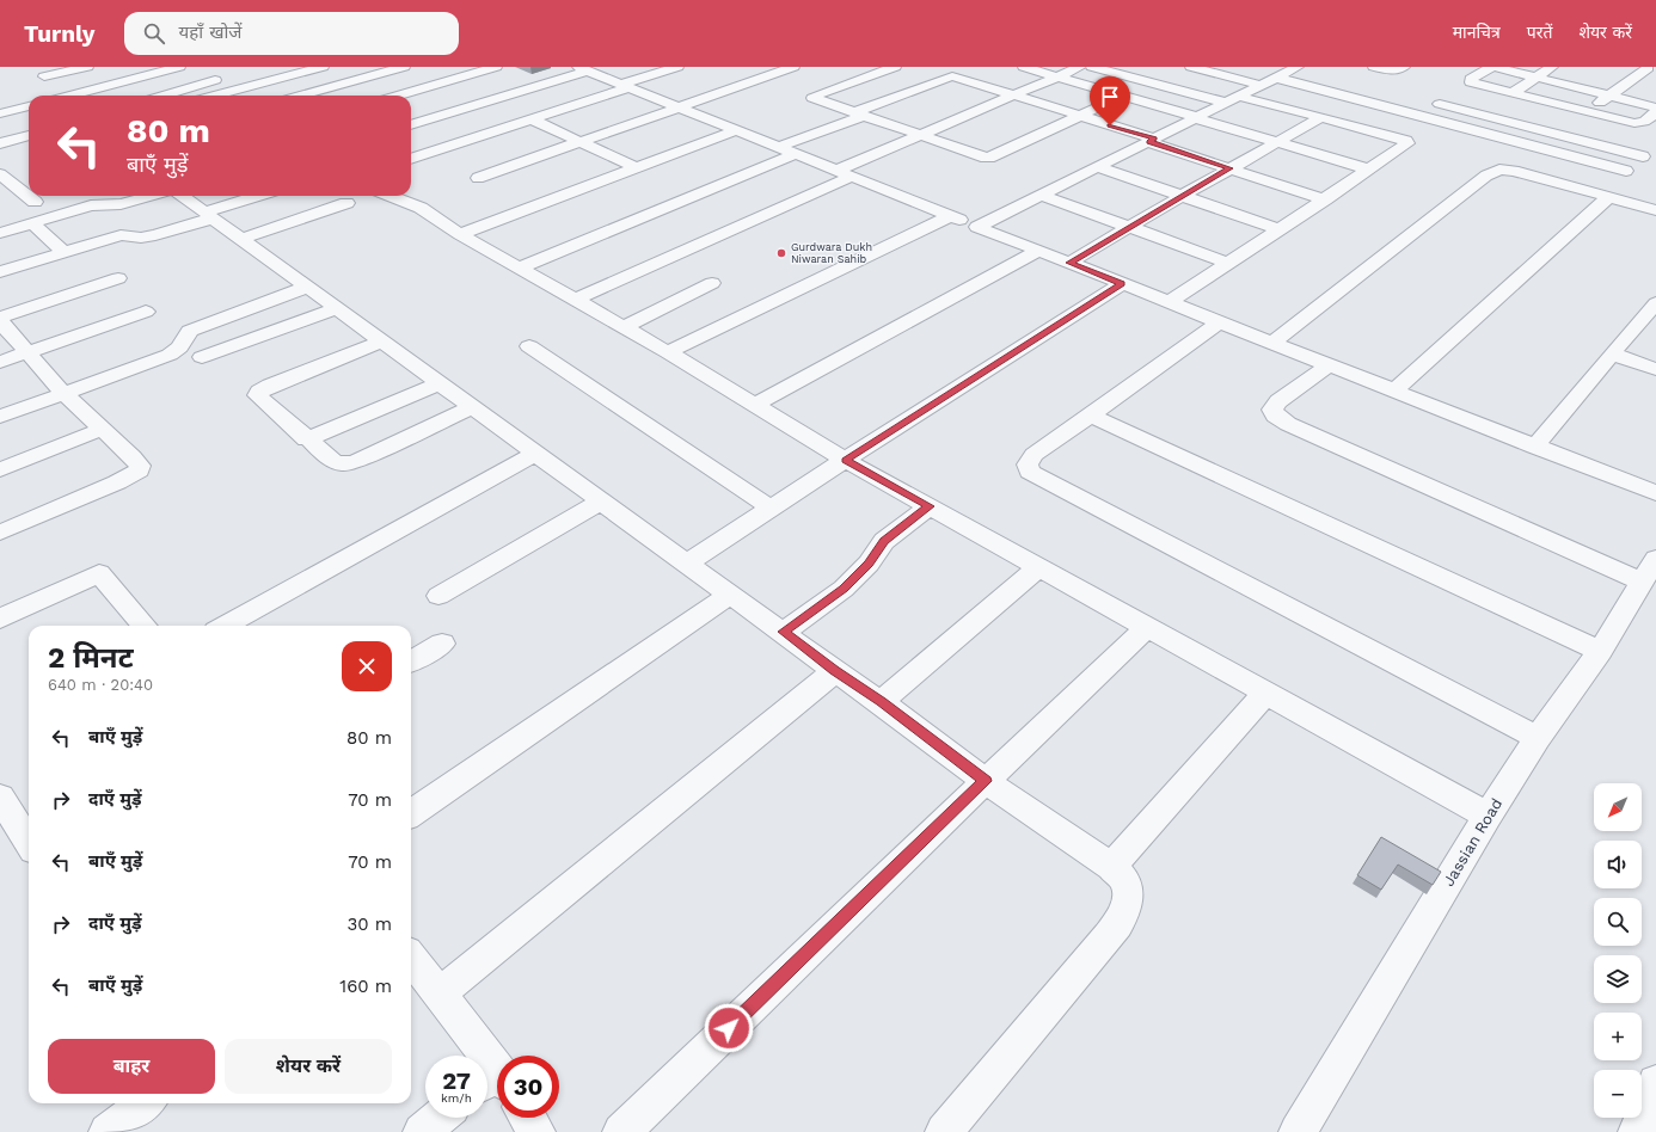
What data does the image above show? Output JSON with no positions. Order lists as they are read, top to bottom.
{
  "streets": {
    "street": ["Jassian Road"]
  },
  "places": ["Gurdwara Dukh Niwaran Sahib"],
  "north": "bottom left",
  "page": {
    "header": "Turnly",
    "search": "यहाँ खोजें",
    "nav": ["मानचित्र", "परतें", "शेयर करें"],
    "turn": ["80 m", "बाएँ मुड़ें"],
    "heading": ["2 मिनट", "640 m · 20:40"],
    "list": [
      {
        "name": "बाएँ मुड़ें",
        "value": "80 m"
      },
      {
        "name": "दाएँ मुड़ें",
        "value": "70 m"
      },
      {
        "name": "बाएँ मुड़ें",
        "value": "70 m"
      },
      {
        "name": "दाएँ मुड़ें",
        "value": "30 m"
      },
      {
        "name": "बाएँ मुड़ें",
        "value": "160 m"
      }
    ],
    "map_buttons": ["+", "−"],
    "buttons": ["बाहर", "शेयर करें"],
    "speed": "27 km/h",
    "limit": "30"
  }
}
